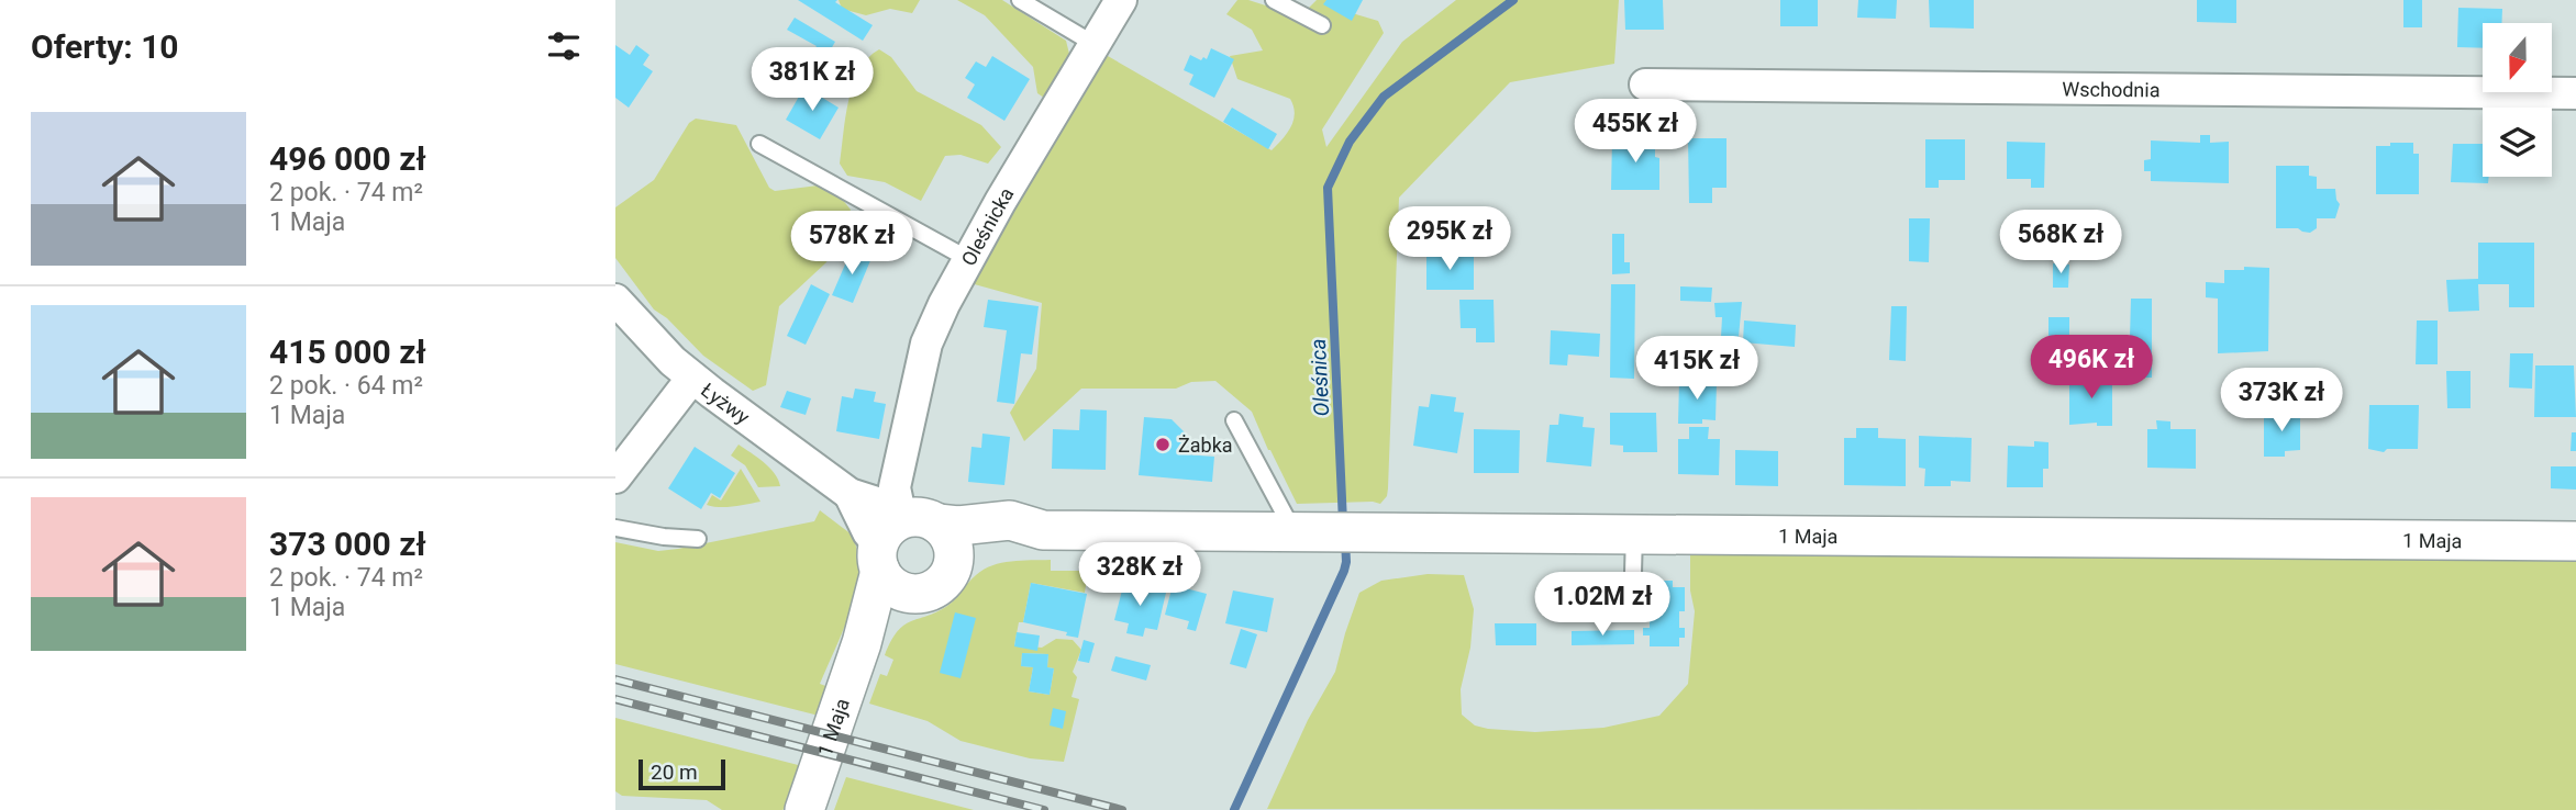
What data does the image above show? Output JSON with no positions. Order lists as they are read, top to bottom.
{
  "streets": {
    "street": [
      "Wschodnia",
      "Oleśnicka",
      "Łyżwy",
      "1 Maja"
    ]
  },
  "crossings": [
    ["Oleśnicka", "Łyżwy"],
    ["Oleśnicka", "1 Maja"],
    ["Łyżwy", "1 Maja"]
  ],
  "water": ["Oleśnica"],
  "places": ["Żabka"],
  "scale_bar": "20 m",
  "north": "bottom",
  "page": {
    "heading": "Oferty: 10",
    "price": [
      "381K zł",
      "455K zł",
      "295K zł",
      "568K zł",
      "578K zł",
      "496K zł",
      "415K zł",
      "373K zł",
      "328K zł",
      "1.02M zł"
    ],
    "list": [
      {
        "name": "496 000 zł",
        "note": "2 pok. · 74 m² · 1 Maja"
      },
      {
        "name": "415 000 zł",
        "note": "2 pok. · 64 m² · 1 Maja"
      },
      {
        "name": "373 000 zł",
        "note": "2 pok. · 74 m² · 1 Maja"
      }
    ],
    "scale": "20 m"
  }
}
